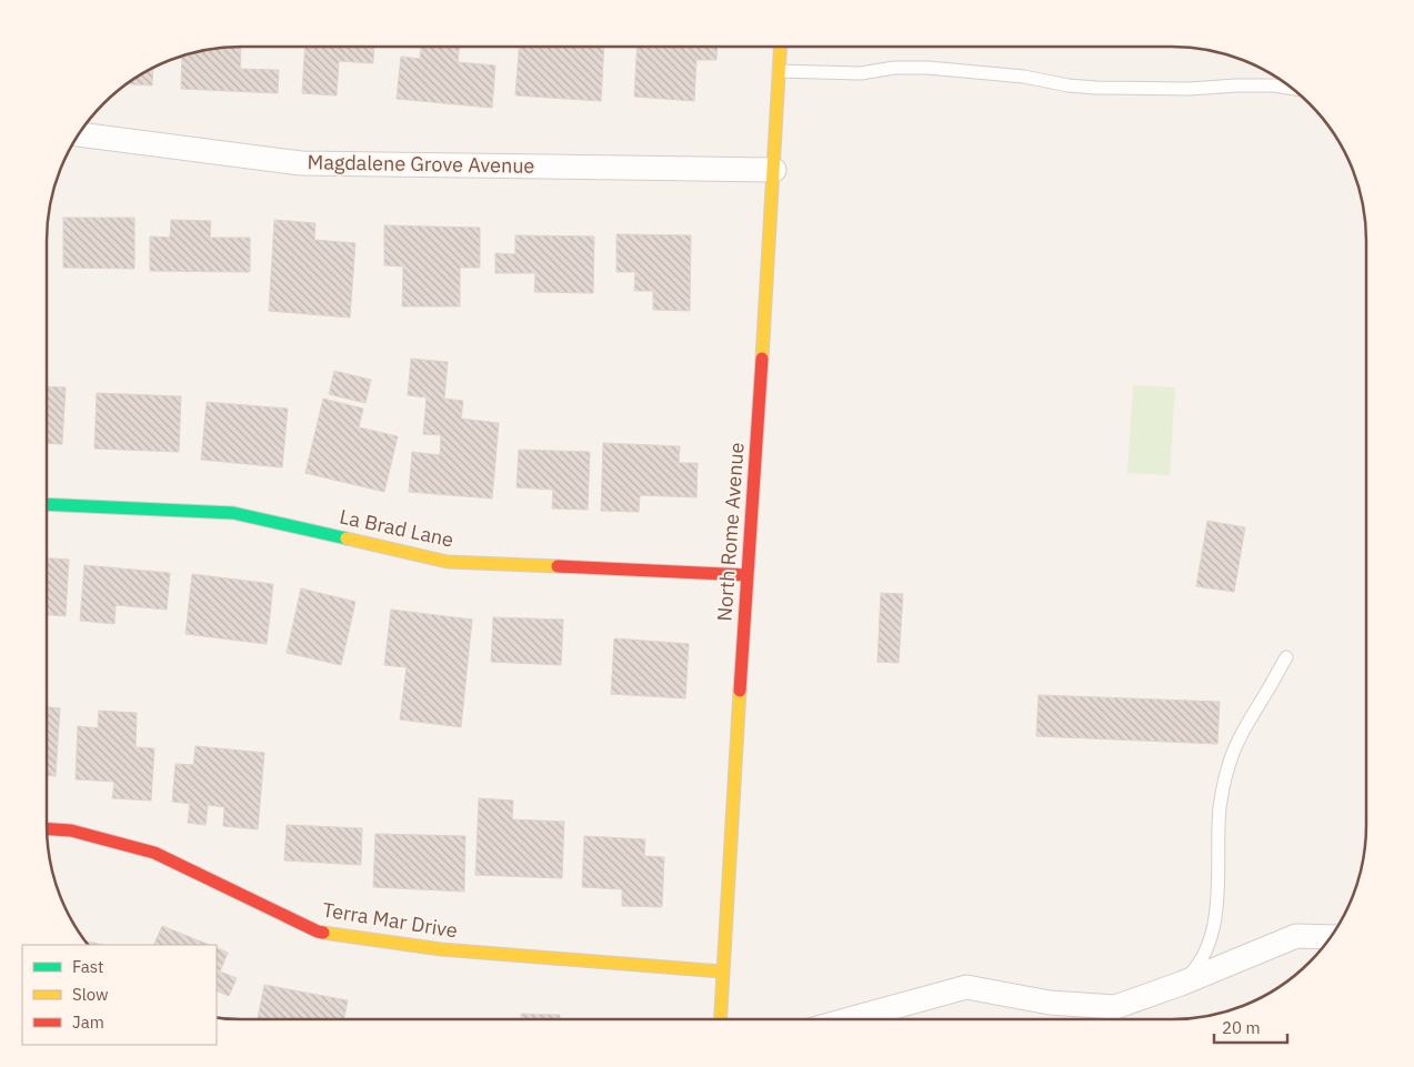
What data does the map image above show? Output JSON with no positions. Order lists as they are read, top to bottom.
{
  "streets": {
    "street": [
      "Magdalene Grove Avenue",
      "La Brad Lane",
      "North Rome Avenue",
      "Terra Mar Drive"
    ]
  },
  "crossings": [
    ["Magdalene Grove Avenue", "North Rome Avenue"],
    ["La Brad Lane", "North Rome Avenue"],
    ["North Rome Avenue", "Terra Mar Drive"]
  ],
  "legend": ["Fast", "Slow", "Jam"],
  "scale_bar": "20 m"
}
